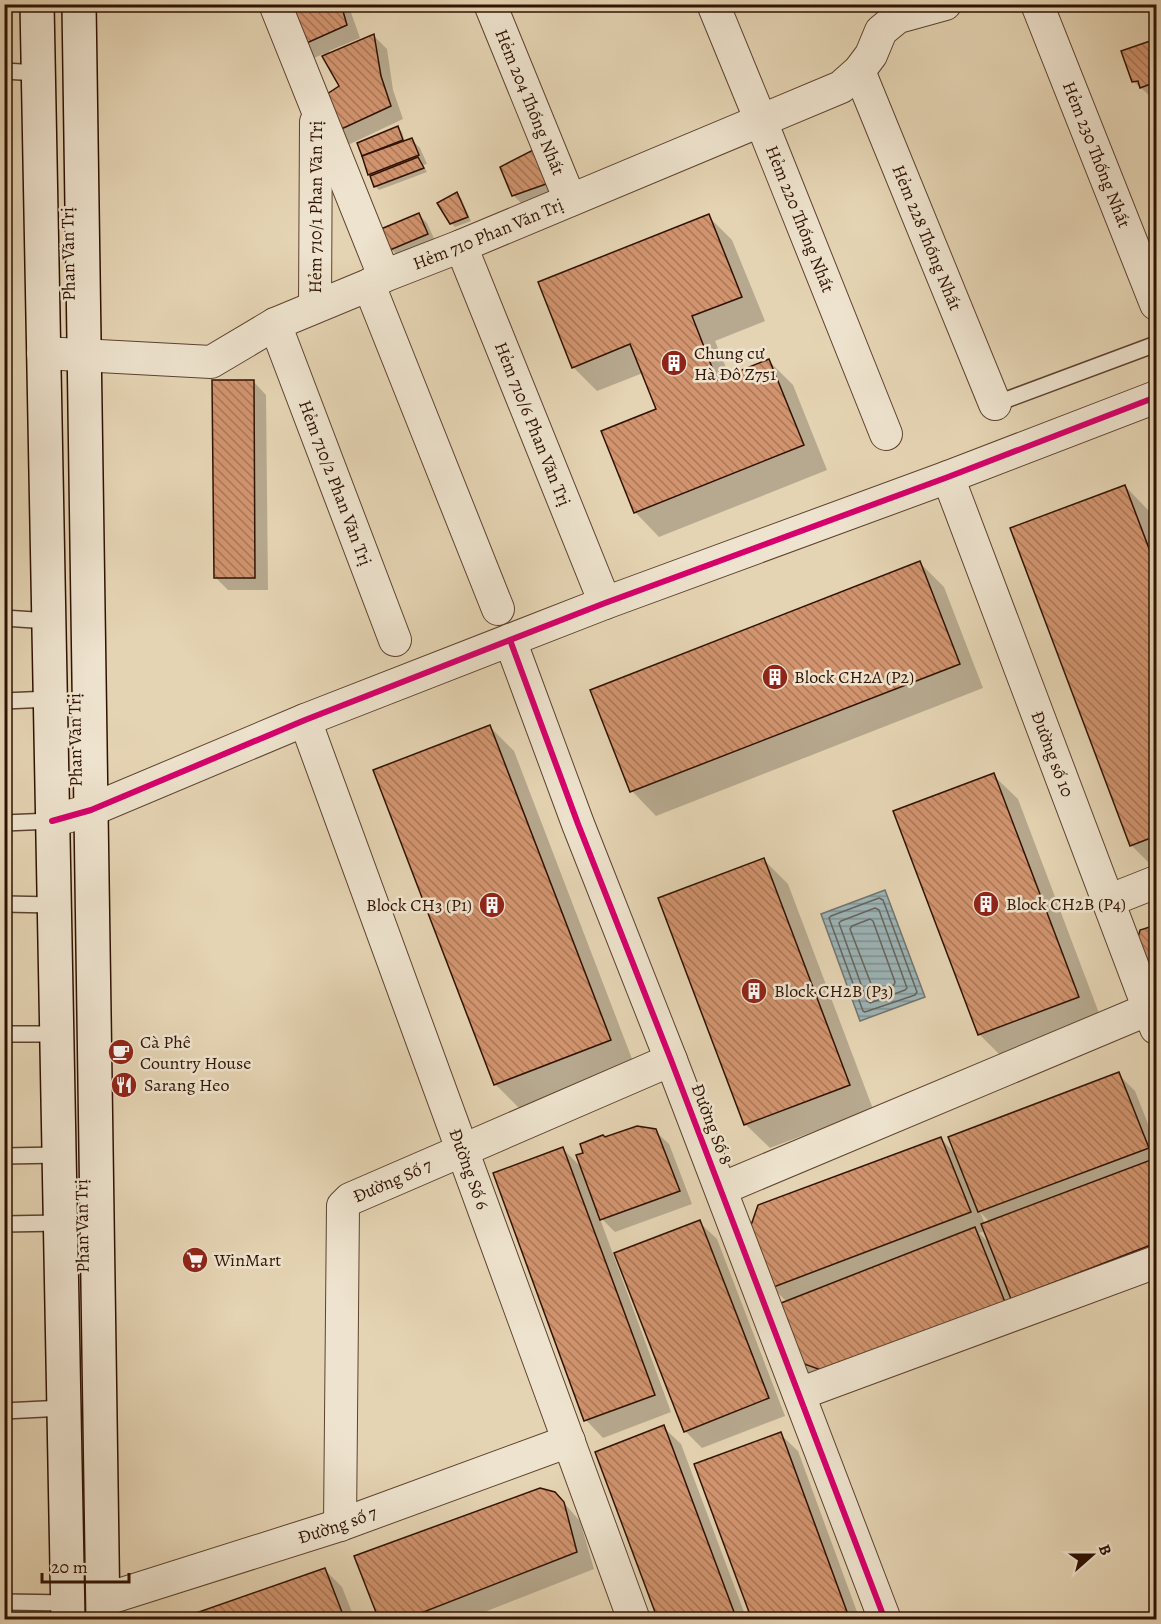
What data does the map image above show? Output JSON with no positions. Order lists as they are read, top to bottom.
{
  "streets": {
    "main road": ["Phan Văn Trị"],
    "street": [
      "Hẻm 204 Thống Nhất",
      "Hẻm 230 Thống Nhất",
      "Hẻm 710/1 Phan Văn Trị",
      "Hẻm 220 Thống Nhất",
      "Hẻm 710 Phan Văn Trị",
      "Hẻm 228 Thống Nhất",
      "Hẻm 710/6 Phan Văn Trị",
      "Hẻm 710/2 Phan Văn Trị",
      "Đường số 10",
      "Đường Số 8",
      "Đường Số 6",
      "Đường Số 7",
      "Đường số 7"
    ]
  },
  "crossings": [
    ["Hẻm 204 Thống Nhất", "Hẻm 710 Phan Văn Trị"],
    ["Hẻm 710/1 Phan Văn Trị", "Hẻm 710 Phan Văn Trị"],
    ["Hẻm 220 Thống Nhất", "Hẻm 710 Phan Văn Trị"],
    ["Hẻm 710 Phan Văn Trị", "Hẻm 228 Thống Nhất"],
    ["Hẻm 710 Phan Văn Trị", "Phan Văn Trị"],
    ["Hẻm 710 Phan Văn Trị", "Hẻm 710/6 Phan Văn Trị"],
    ["Hẻm 710 Phan Văn Trị", "Hẻm 710/2 Phan Văn Trị"],
    ["Phan Văn Trị", "Đường số 7"],
    ["Đường Số 8", "Đường Số 7"],
    ["Đường Số 6", "Đường Số 7"],
    ["Đường Số 6", "Đường số 7"],
    ["Đường Số 7", "Đường số 7"]
  ],
  "places": {
    "building": [
      "Chung cư Hà Đô Z751",
      "Block CH2A (P2)",
      "Block CH2B (P4)",
      "Block CH3 (P1)",
      "Block CH2B (P3)"
    ],
    "cafe": ["Cà Phê Country House"],
    "restaurant": ["Sarang Heo"],
    "supermarket": ["WinMart"]
  },
  "scale_bar": "20 m",
  "north": "right"
}
